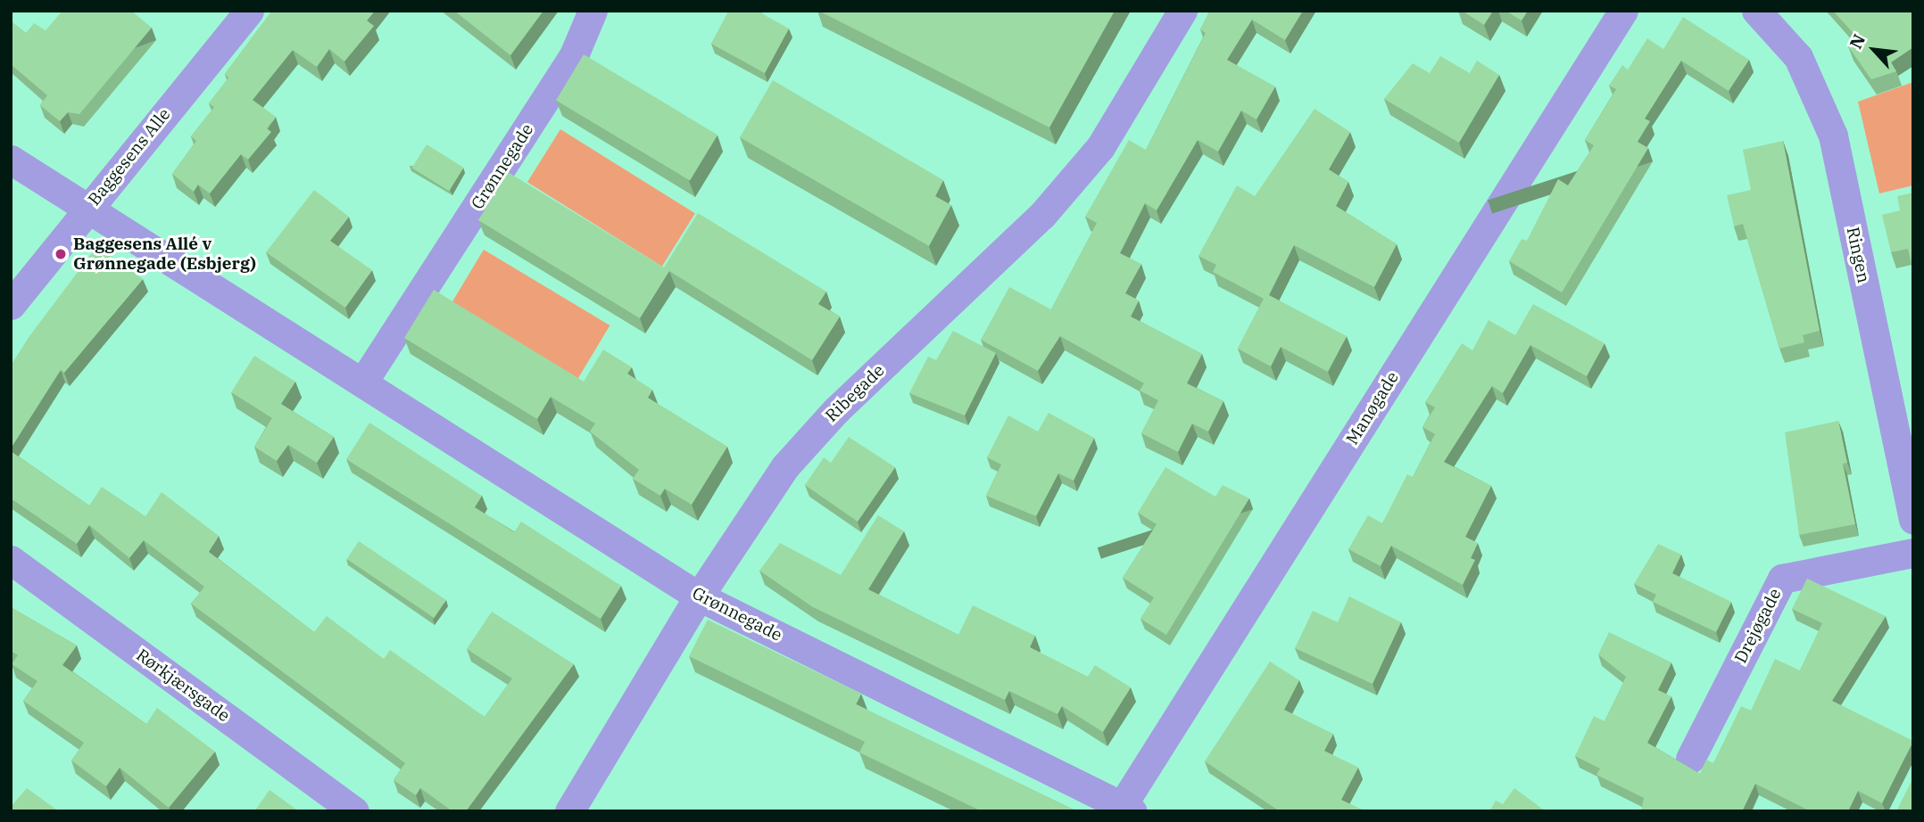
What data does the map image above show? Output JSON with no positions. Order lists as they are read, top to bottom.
{
  "streets": {
    "street": [
      "Baggesens Alle",
      "Grønnegade",
      "Ringen",
      "Ribegade",
      "Manøgade",
      "Drejøgade",
      "Rørkjærsgade"
    ]
  },
  "crossings": [
    ["Baggesens Alle", "Grønnegade"],
    ["Grønnegade", "Ribegade"],
    ["Grønnegade", "Manøgade"]
  ],
  "places": ["Baggesens Allé v Grønnegade (Esbjerg)"],
  "north": "top left"
}
